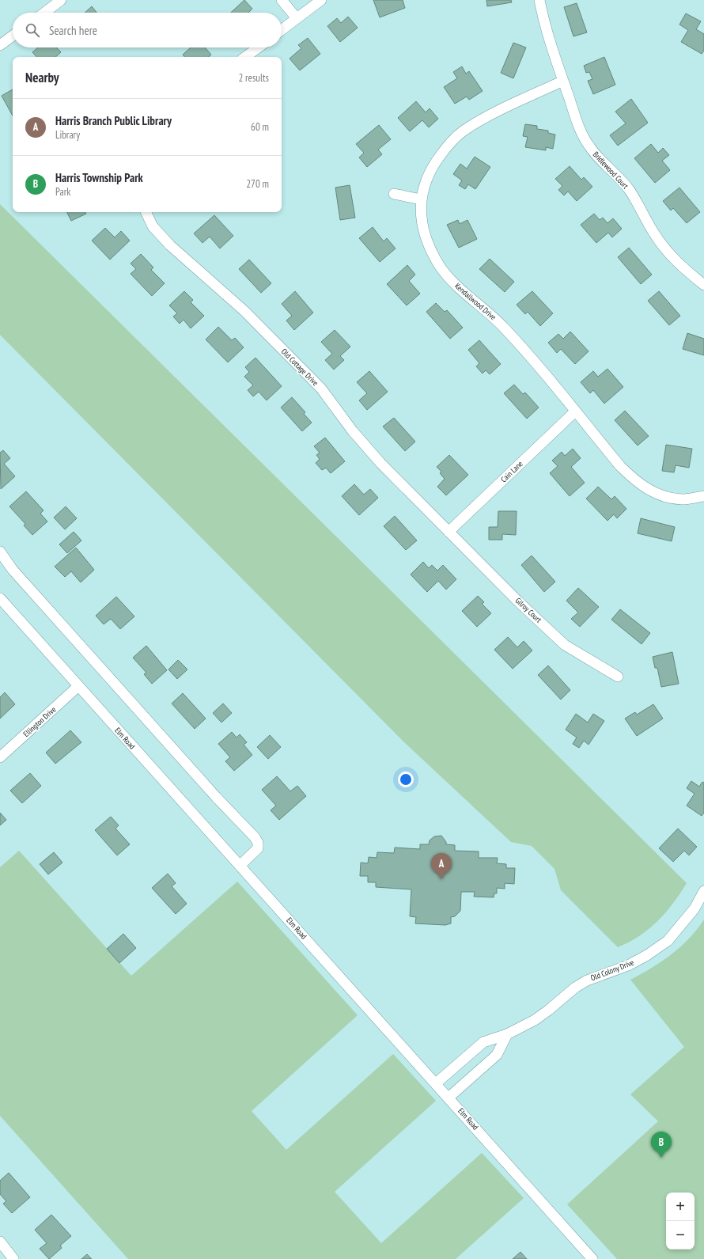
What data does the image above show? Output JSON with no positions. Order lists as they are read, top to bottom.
{
  "streets": {
    "street": [
      "Bridlewood Court",
      "Kendallwood Drive",
      "Old Cottage Drive",
      "Cain Lane",
      "Gilroy Court",
      "Ellington Drive",
      "Elm Road",
      "Old Colony Drive"
    ]
  },
  "crossings": [
    ["Bridlewood Court", "Kendallwood Drive"],
    ["Kendallwood Drive", "Cain Lane"],
    ["Old Cottage Drive", "Cain Lane"],
    ["Old Cottage Drive", "Gilroy Court"],
    ["Cain Lane", "Gilroy Court"],
    ["Ellington Drive", "Elm Road"],
    ["Elm Road", "Old Colony Drive"]
  ],
  "page": {
    "search": "Search here",
    "heading": ["Nearby", "2 results"],
    "list": [
      {
        "mark": "A",
        "name": "Harris Branch Public Library",
        "note": "Library",
        "value": "60 m"
      },
      {
        "mark": "B",
        "name": "Harris Township Park",
        "note": "Park",
        "value": "270 m"
      }
    ],
    "pins": ["A", "B"],
    "map_buttons": ["+", "−"]
  }
}
